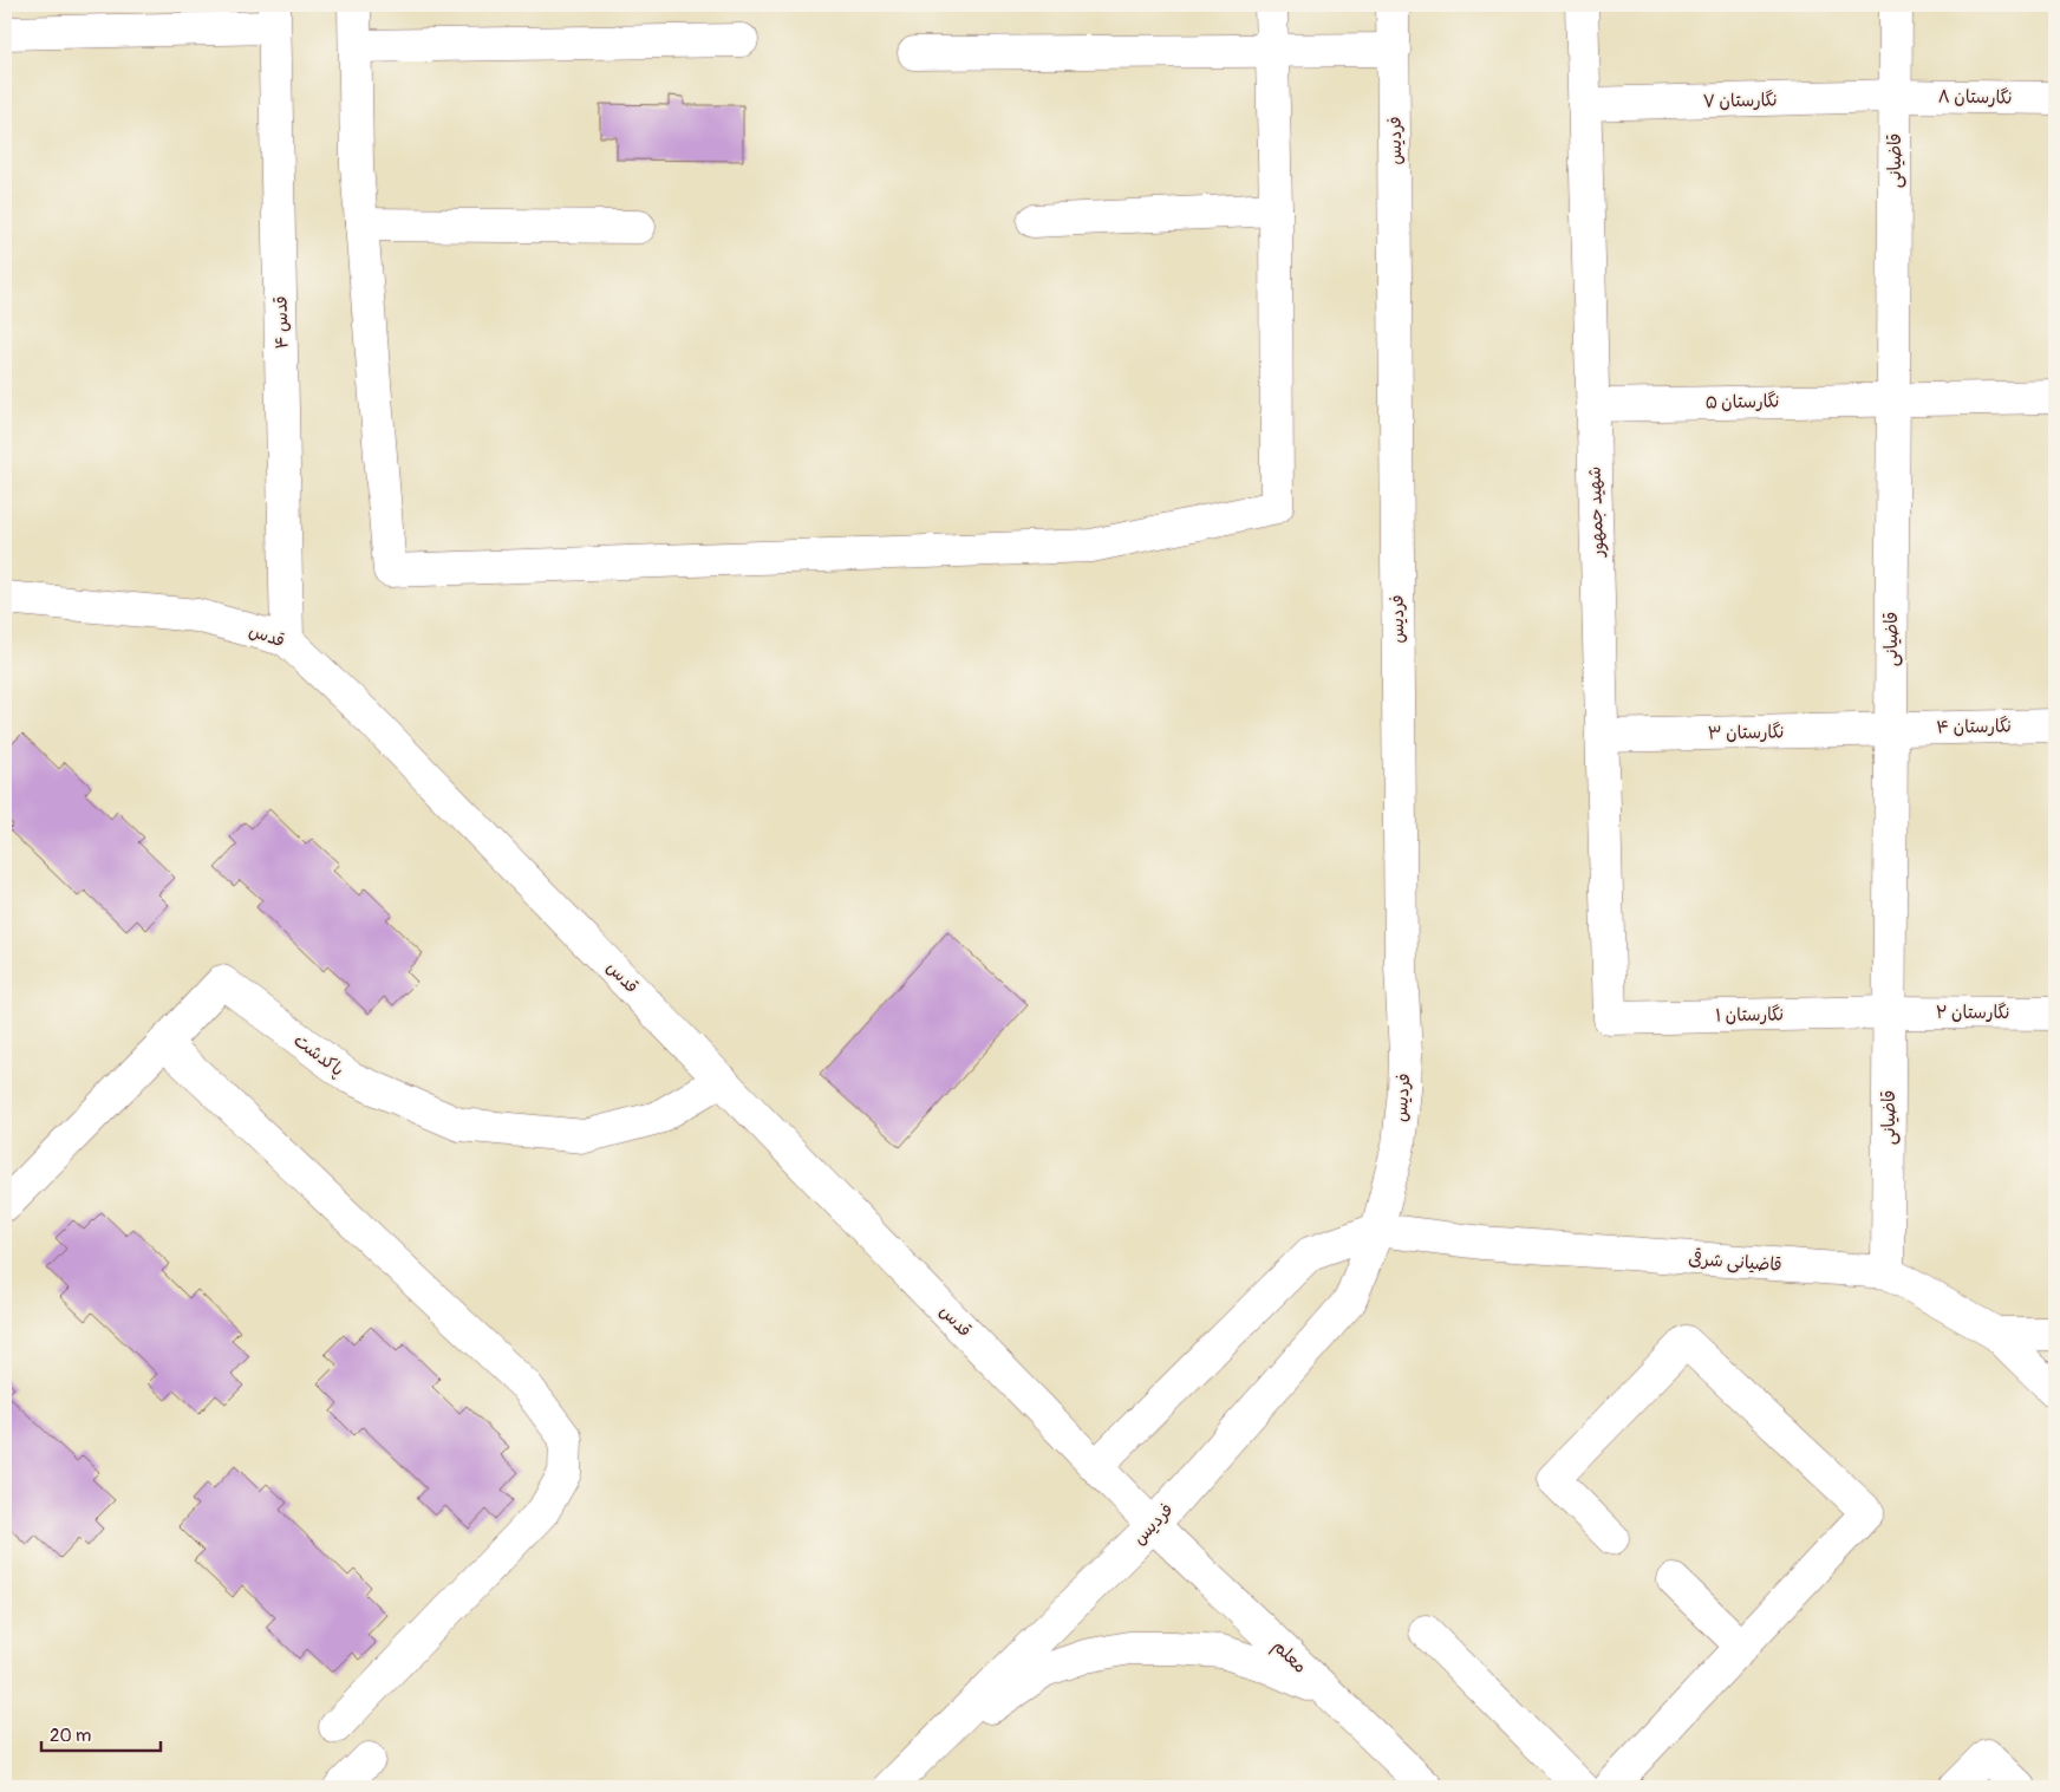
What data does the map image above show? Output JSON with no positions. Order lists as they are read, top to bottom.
{
  "streets": {
    "street": [
      "نگارستان ۸",
      "نگارستان ۷",
      "فردیس",
      "قاضیانی",
      "قدس ۴",
      "نگارستان ۵",
      "شهید جمهور",
      "قدس",
      "نگارستان ۴",
      "نگارستان ۳",
      "نگارستان ۲",
      "نگارستان ۱",
      "پاکدشت",
      "قاضیانی شرقی",
      "معلم"
    ]
  },
  "crossings": [
    ["نگارستان ۸", "نگارستان ۷"],
    ["نگارستان ۸", "قاضیانی"],
    ["نگارستان ۷", "قاضیانی"],
    ["نگارستان ۷", "شهید جمهور"],
    ["فردیس", "قدس"],
    ["فردیس", "قاضیانی شرقی"],
    ["فردیس", "معلم"],
    ["قاضیانی", "نگارستان ۵"],
    ["قاضیانی", "نگارستان ۴"],
    ["قاضیانی", "نگارستان ۳"],
    ["قاضیانی", "نگارستان ۲"],
    ["قاضیانی", "نگارستان ۱"],
    ["قاضیانی", "قاضیانی شرقی"],
    ["قدس ۴", "قدس"],
    ["نگارستان ۵", "شهید جمهور"],
    ["شهید جمهور", "نگارستان ۳"],
    ["شهید جمهور", "نگارستان ۱"],
    ["قدس", "پاکدشت"],
    ["قدس", "معلم"],
    ["نگارستان ۴", "نگارستان ۳"],
    ["نگارستان ۲", "نگارستان ۱"]
  ],
  "scale_bar": "20 m"
}
